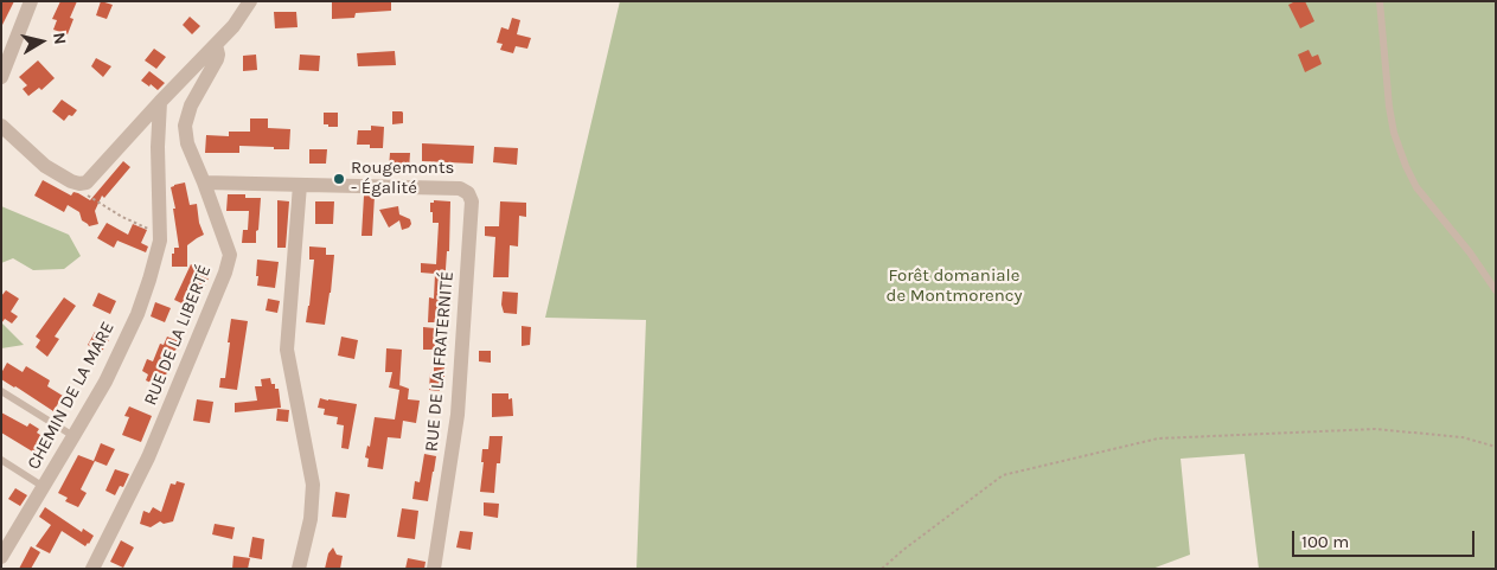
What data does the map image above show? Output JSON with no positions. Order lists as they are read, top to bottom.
{
  "streets": {
    "street": ["RUE DE LA LIBERTÉ", "RUE DE LA FRATERNITÉ", "CHEMIN DE LA MARE"]
  },
  "parks": ["Forêt domaniale de Montmorency"],
  "places": ["Rougemonts - Égalité"],
  "scale_bar": "100 m",
  "north": "right"
}
